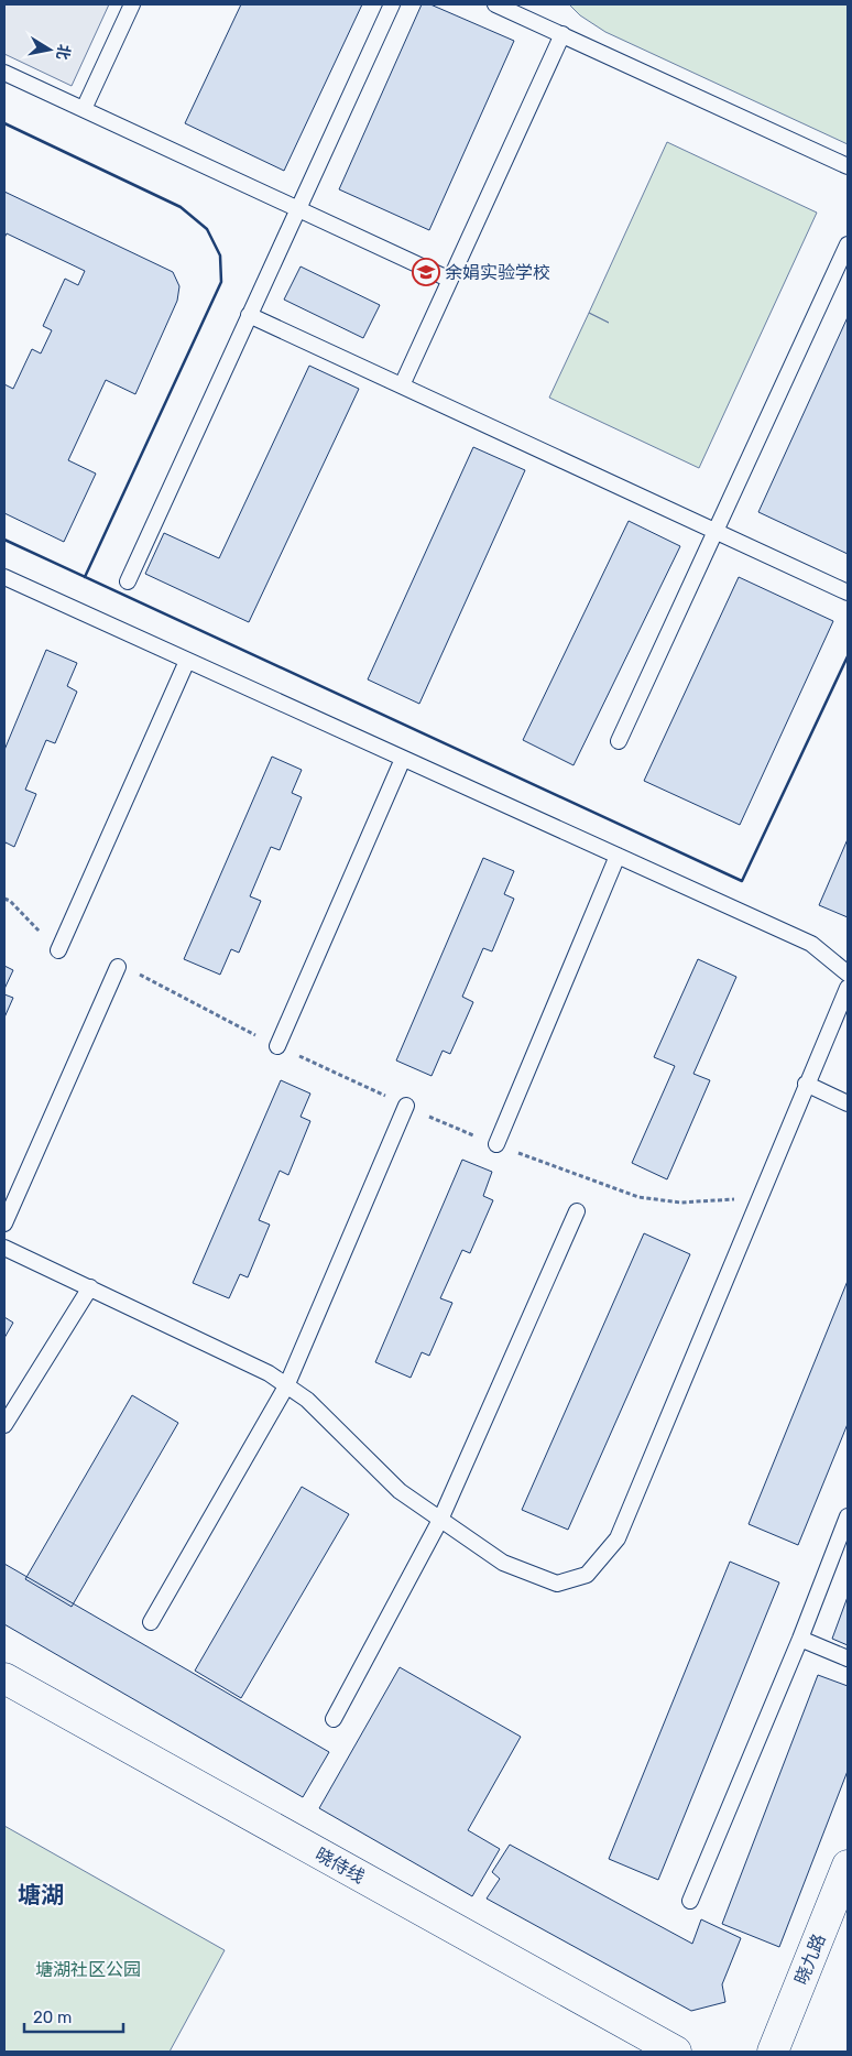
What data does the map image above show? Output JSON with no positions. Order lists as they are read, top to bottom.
{
  "streets": {
    "main road": ["晓侍线", "晓九路"]
  },
  "districts": ["塘湖"],
  "parks": ["塘湖社区公园"],
  "places": {
    "school or university": ["余娟实验学校"]
  },
  "scale_bar": "20 m",
  "north": "right"
}
